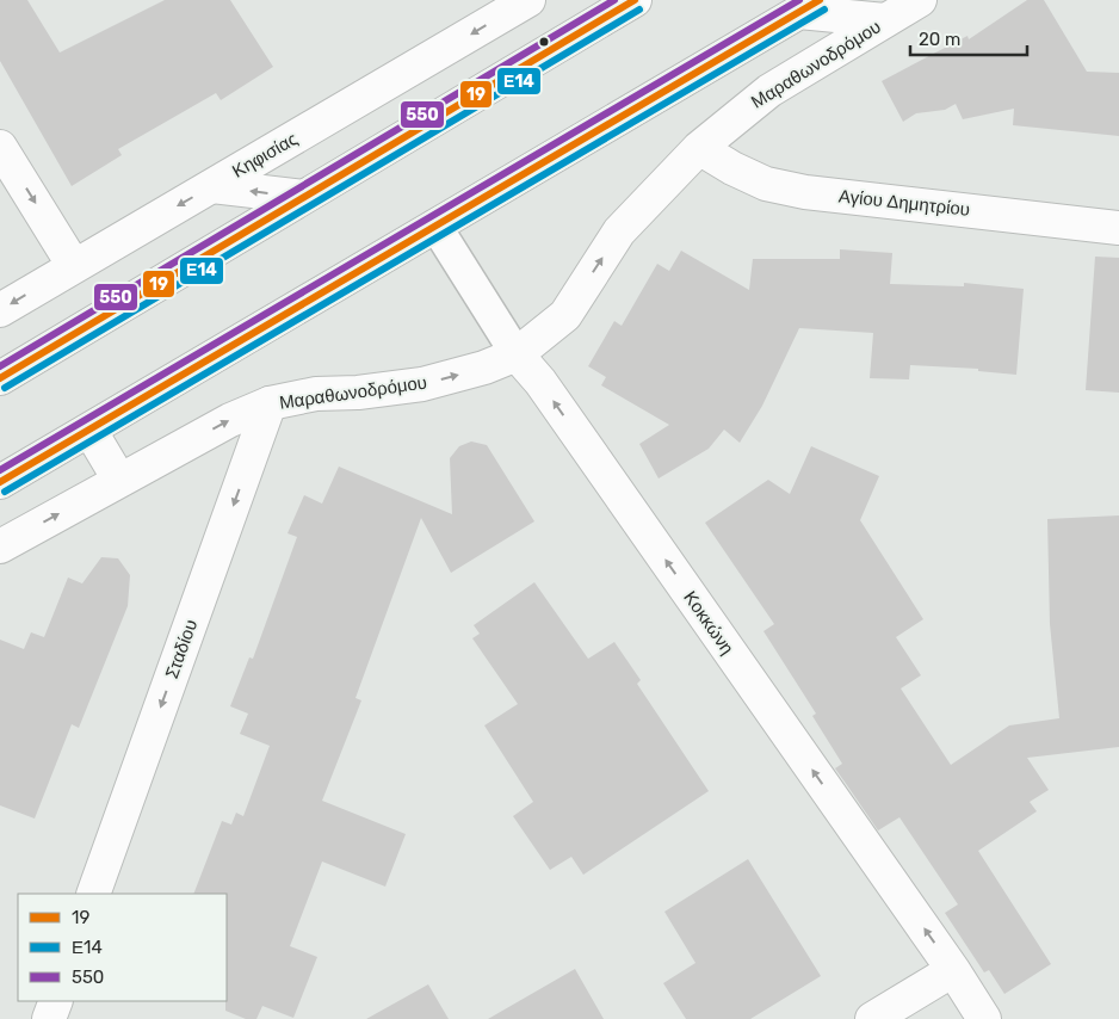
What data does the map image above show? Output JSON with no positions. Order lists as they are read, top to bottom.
{
  "streets": {
    "street": [
      "Μαραθωνοδρόμου",
      "Κηφισίας",
      "Αγίου Δημητρίου",
      "Κοκκώνη",
      "Σταδίου"
    ]
  },
  "crossings": [
    ["Μαραθωνοδρόμου", "Αγίου Δημητρίου"],
    ["Μαραθωνοδρόμου", "Κοκκώνη"],
    ["Μαραθωνοδρόμου", "Σταδίου"]
  ],
  "one_way": ["Κοκκώνη", "Σταδίου"],
  "lines": ["transit line 19", "transit line 550", "transit line Ε14"],
  "legend": ["19", "Ε14", "550"],
  "scale_bar": "20 m"
}
